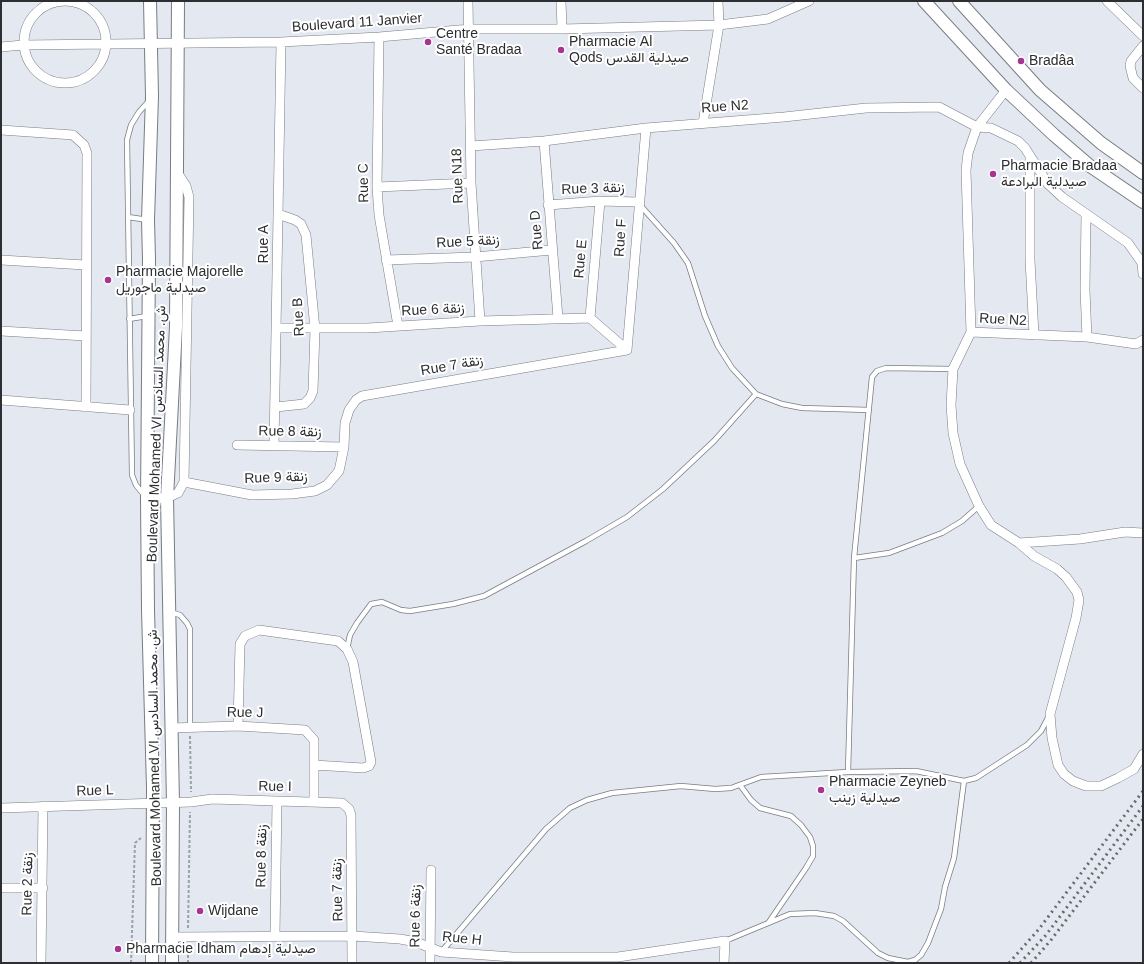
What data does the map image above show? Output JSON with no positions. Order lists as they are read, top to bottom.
{
  "streets": {
    "main road": ["Boulevard Mohamed VI ش. محمد السادس"],
    "street": [
      "Boulevard 11 Janvier",
      "Rue N2",
      "Rue N18",
      "Rue C",
      "Rue 3 زنقة",
      "Rue D",
      "Rue F",
      "Rue 5 زنقة",
      "Rue A",
      "Rue E",
      "Rue 6 زنقة",
      "Rue B",
      "Rue 7 زنقة",
      "Rue 8 زنقة",
      "Rue 9 زنقة",
      "Rue J",
      "Rue I",
      "Rue L",
      "Rue 2 زنقة",
      "Rue H"
    ]
  },
  "crossings": [
    ["Boulevard 11 Janvier", "Rue N18"],
    ["Boulevard 11 Janvier", "Rue C"],
    ["Boulevard 11 Janvier", "Rue A"],
    ["Boulevard 11 Janvier", "Boulevard Mohamed VI ش. محمد السادس"],
    ["Rue N2", "Rue N18"],
    ["Rue N2", "Rue D"],
    ["Rue N2", "Rue F"],
    ["Rue N18", "Rue 5 زنقة"],
    ["Rue N18", "Rue 6 زنقة"],
    ["Rue C", "Rue 5 زنقة"],
    ["Rue C", "Rue 6 زنقة"],
    ["Rue 3 زنقة", "Rue D"],
    ["Rue 3 زنقة", "Rue F"],
    ["Rue 3 زنقة", "Rue E"],
    ["Rue D", "Rue 5 زنقة"],
    ["Rue D", "Rue 6 زنقة"],
    ["Rue F", "Rue 7 زنقة"],
    ["Rue A", "Rue 6 زنقة"],
    ["Rue A", "Rue B"],
    ["Rue A", "Rue 8 زنقة"],
    ["Rue E", "Rue 6 زنقة"],
    ["Rue 6 زنقة", "Rue B"],
    ["Rue 6 زنقة", "Rue H"],
    ["Rue 7 زنقة", "Rue 8 زنقة"],
    ["Rue 7 زنقة", "Rue 9 زنقة"],
    ["Rue 7 زنقة", "Rue I"],
    ["Rue 7 زنقة", "Rue H"],
    ["Rue 8 زنقة", "Rue I"],
    ["Rue 8 زنقة", "Rue H"],
    ["Boulevard Mohamed VI ش. محمد السادس", "Rue J"],
    ["Boulevard Mohamed VI ش. محمد السادس", "Rue L"],
    ["Boulevard Mohamed VI ش. محمد السادس", "Rue H"],
    ["Rue I", "Rue L"],
    ["Rue L", "Rue 2 زنقة"]
  ],
  "places": [
    "Centre Santé Bradaa",
    "Pharmacie Al Qods صيدلية القدس",
    "Bradâa",
    "Pharmacie Bradaa صيدلية البرادعة",
    "Pharmacie Majorelle صيدلية ماجوريل",
    "Pharmacie Zeyneb صيدلية زينب",
    "Wijdane",
    "Pharmacie Idham صيدلية إدهام"
  ]
}
